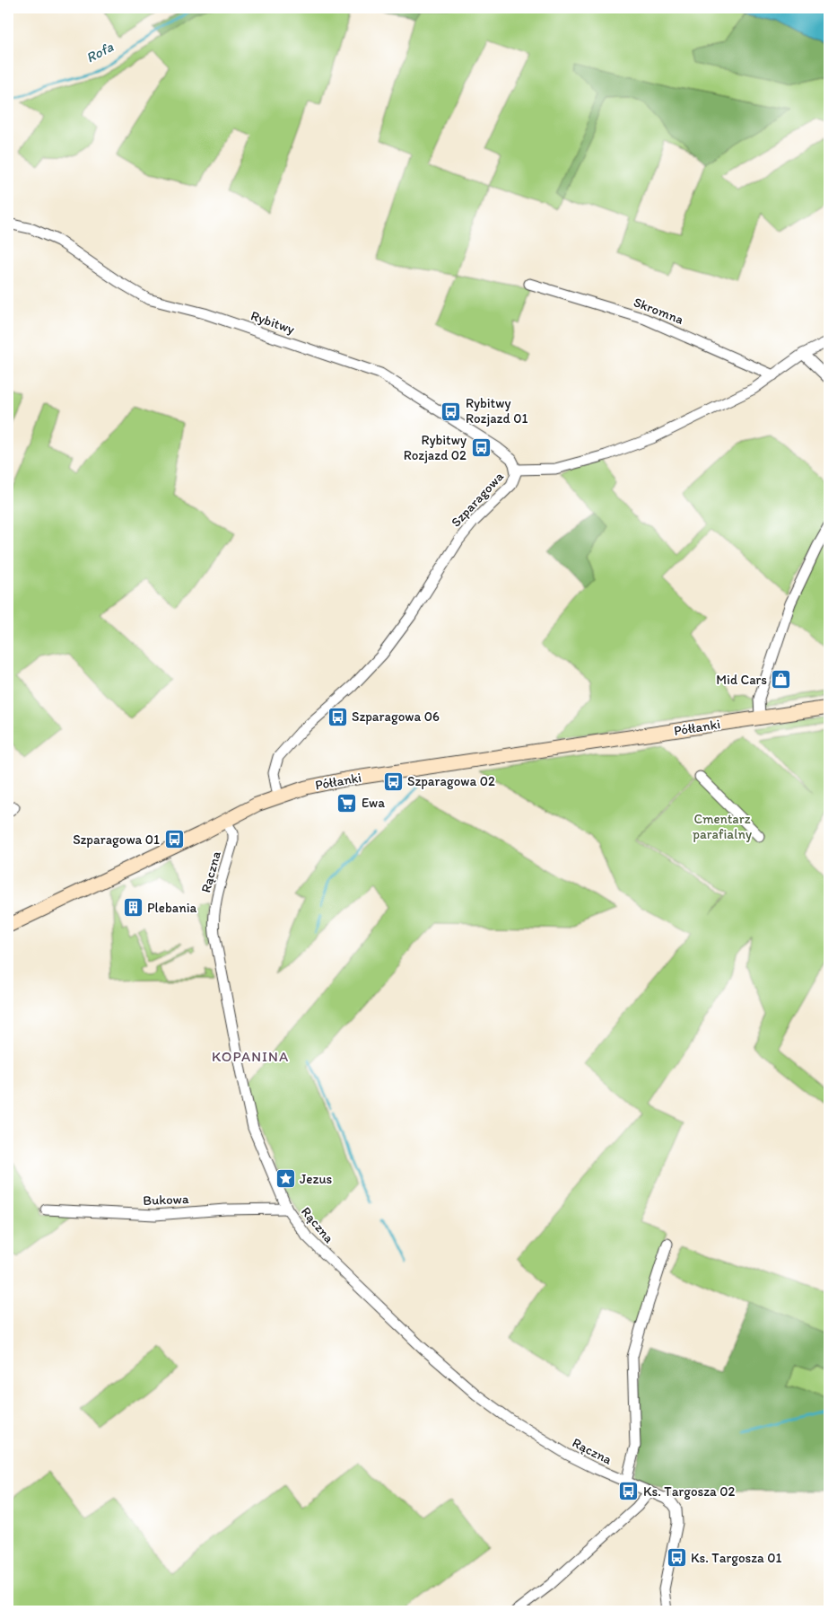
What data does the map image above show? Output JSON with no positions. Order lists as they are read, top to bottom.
{
  "streets": {
    "street": [
      "Skromna",
      "Rybitwy",
      "Szparagowa",
      "Półłanki",
      "Rączna",
      "Bukowa"
    ]
  },
  "crossings": [
    ["Skromna", "Szparagowa"],
    ["Rybitwy", "Szparagowa"],
    ["Szparagowa", "Półłanki"],
    ["Półłanki", "Rączna"],
    ["Rączna", "Bukowa"]
  ],
  "districts": ["KOPANINA"],
  "water": ["Rofa"],
  "parks": ["Cmentarz parafialny"],
  "places": {
    "bus stop": [
      "Rybitwy Rozjazd 01",
      "Rybitwy Rozjazd 02",
      "Szparagowa 06",
      "Szparagowa 02",
      "Szparagowa 01",
      "Ks. Targosza 02",
      "Ks. Targosza 01"
    ],
    "shop": ["Mid Cars"],
    "supermarket": ["Ewa"],
    "building": ["Plebania"],
    "place": ["Jezus"]
  }
}
